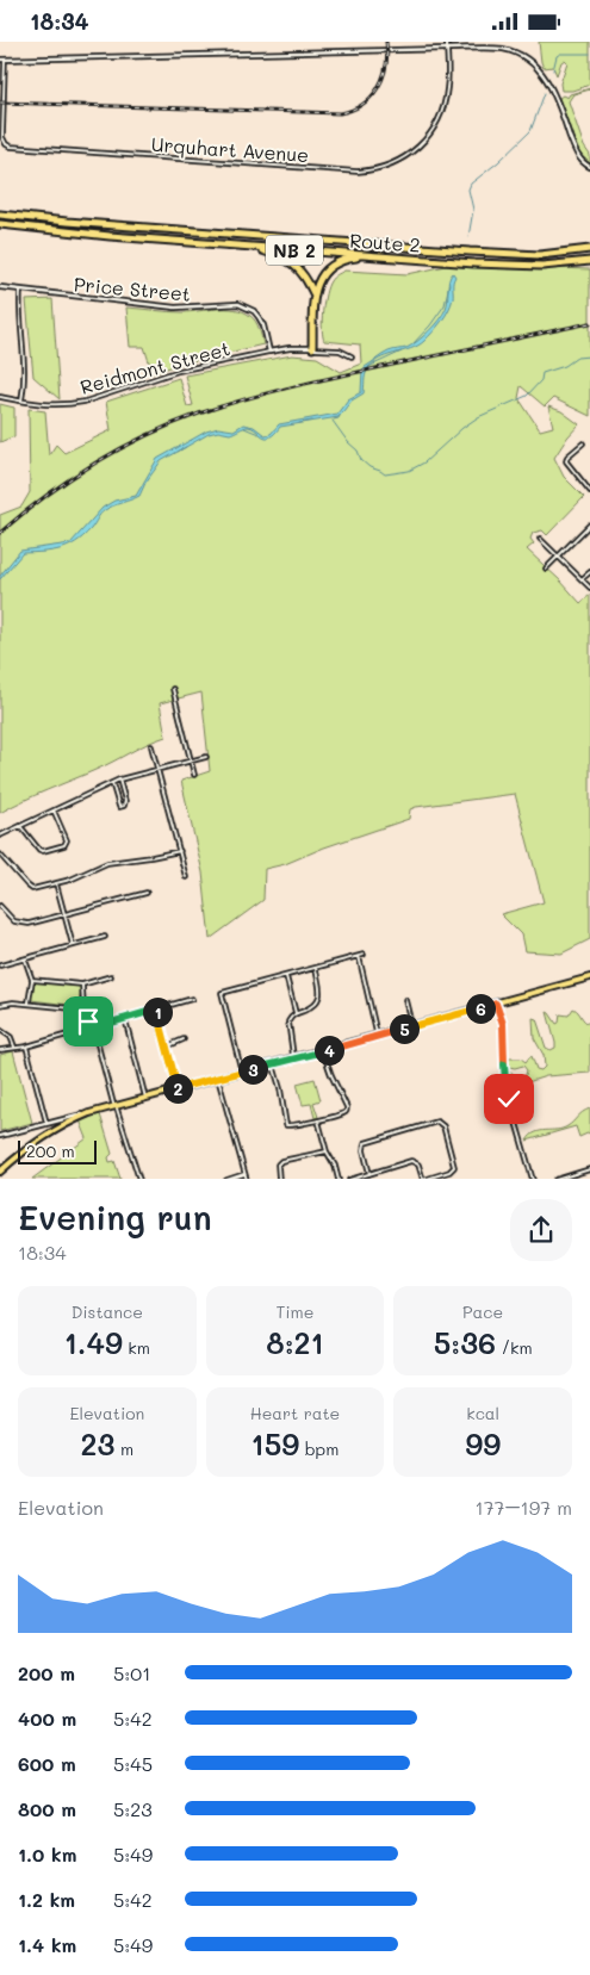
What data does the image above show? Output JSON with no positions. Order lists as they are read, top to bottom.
{
  "streets": {
    "highway": ["Route 2", "NB 2"],
    "street": ["Urquhart Avenue", "Price Street", "Reidmont Street"]
  },
  "crossings": [
    ["Price Street", "Reidmont Street"]
  ],
  "scale_bar": "200 m",
  "page": {
    "status": "18:34",
    "pins": [
      "6",
      "1",
      "5",
      "4",
      "3",
      "2"
    ],
    "scale": "200 m",
    "heading": ["Evening run", "18:34"],
    "stats": [
      ["Distance", "1.49 km"],
      ["Time", "8:21"],
      ["Pace", "5:36 /km"],
      ["Elevation", "23 m"],
      ["Heart rate", "159 bpm"],
      ["kcal", "99"]
    ],
    "chart": ["Elevation", "177–197 m"],
    "list": [
      {
        "name": "200 m",
        "note": "5:01"
      },
      {
        "name": "400 m",
        "note": "5:42"
      },
      {
        "name": "600 m",
        "note": "5:45"
      },
      {
        "name": "800 m",
        "note": "5:23"
      },
      {
        "name": "1.0 km",
        "note": "5:49"
      },
      {
        "name": "1.2 km",
        "note": "5:42"
      },
      {
        "name": "1.4 km",
        "note": "5:49"
      }
    ]
  }
}
